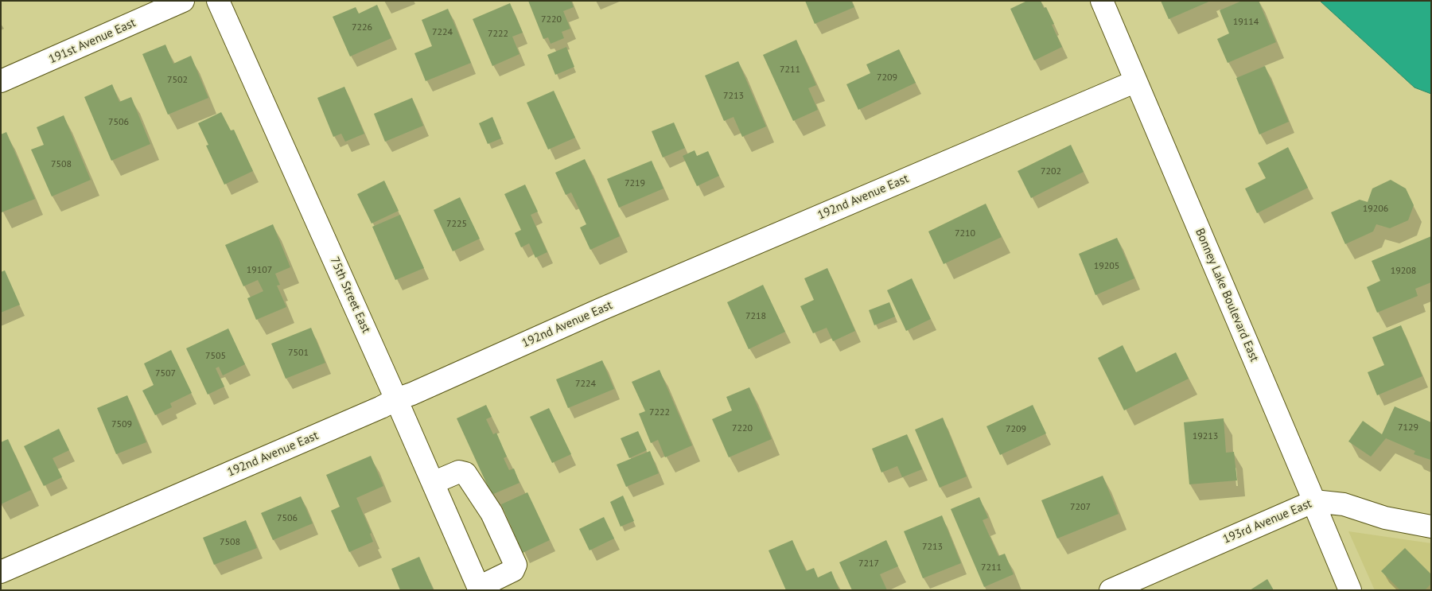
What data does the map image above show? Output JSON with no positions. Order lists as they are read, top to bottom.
{
  "streets": {
    "street": [
      "191st Avenue East",
      "192nd Avenue East",
      "75th Street East",
      "Bonney Lake Boulevard East",
      "193rd Avenue East"
    ]
  },
  "crossings": [
    ["192nd Avenue East", "75th Street East"],
    ["192nd Avenue East", "Bonney Lake Boulevard East"],
    ["Bonney Lake Boulevard East", "193rd Avenue East"]
  ],
  "house_numbers": [
    "7220",
    "19114",
    "7226",
    "7224",
    "7222",
    "7211",
    "7209",
    "7502",
    "7213",
    "7506",
    "7508",
    "7202",
    "7219",
    "19206",
    "7225",
    "7210",
    "19205",
    "19107",
    "19208",
    "7218",
    "7501",
    "7505",
    "7507",
    "7224",
    "7222",
    "7509",
    "7129",
    "7220",
    "7209",
    "19213",
    "7207",
    "7506",
    "7508",
    "7213",
    "7217",
    "7211"
  ]
}
